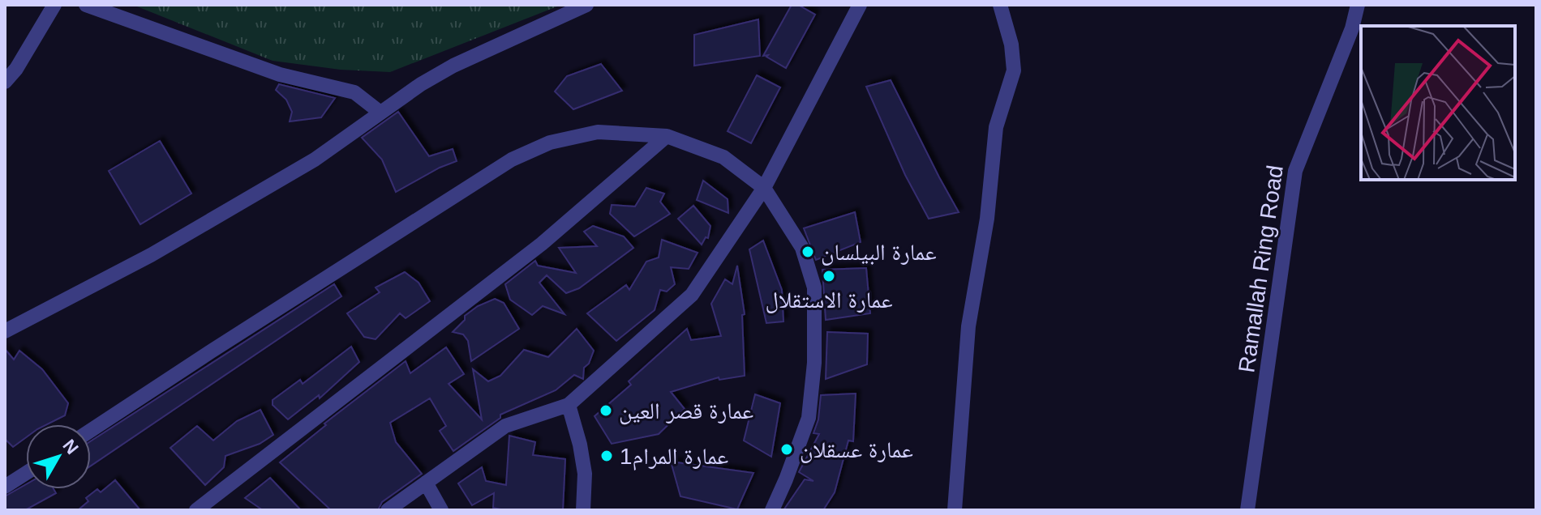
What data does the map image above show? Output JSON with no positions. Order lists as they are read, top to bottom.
{
  "streets": {
    "street": ["Ramallah Ring Road"]
  },
  "places": [
    "عمارة البيلسان",
    "عمارة الاستقلال",
    "عمارة قصر العين",
    "عمارة عسقلان",
    "عمارة المرام1"
  ],
  "north": "top right"
}
